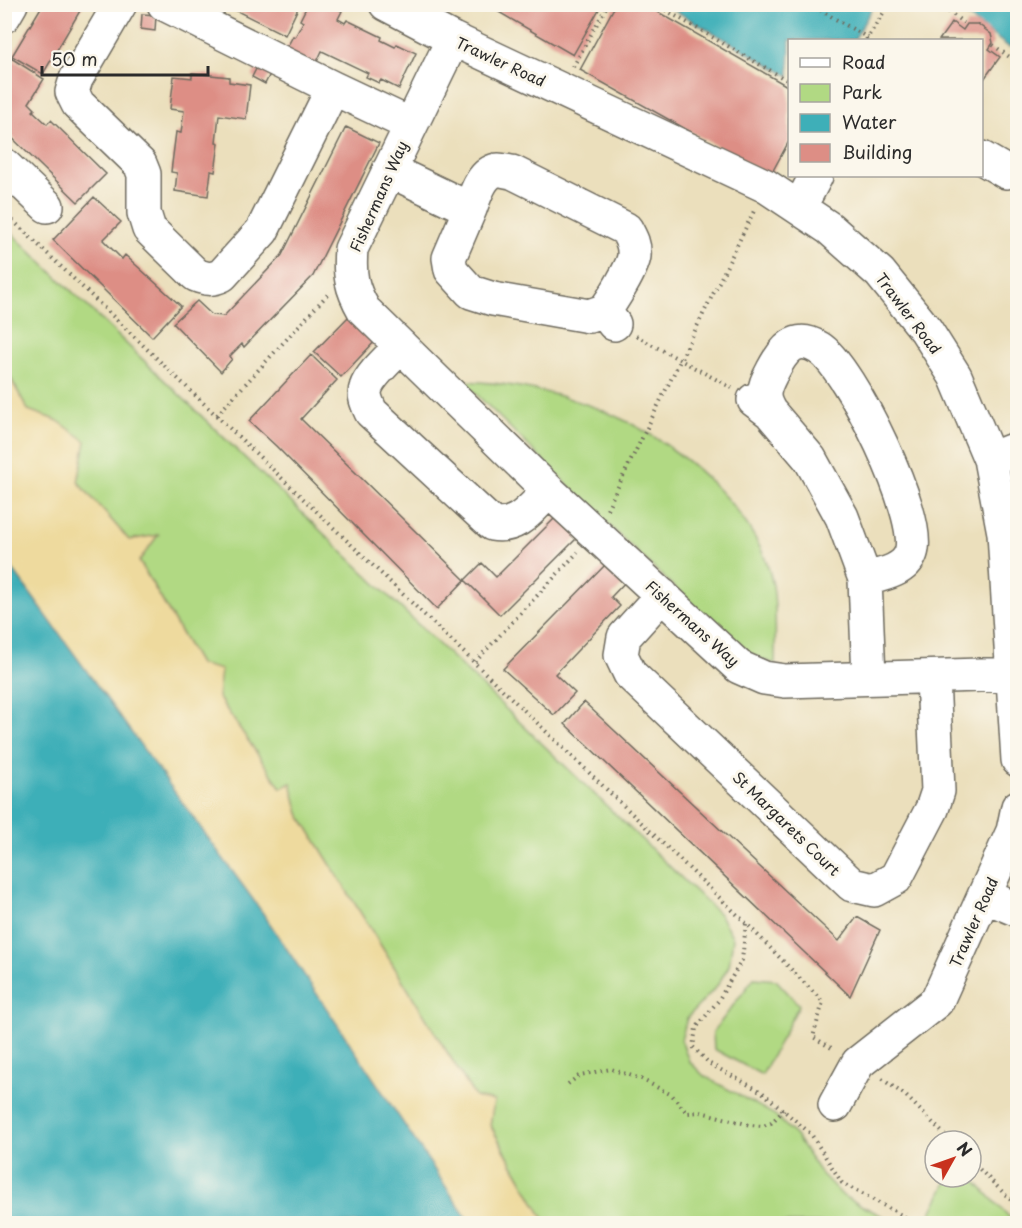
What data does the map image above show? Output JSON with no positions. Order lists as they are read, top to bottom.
{
  "streets": {
    "street": ["Trawler Road", "Fishermans Way", "St Margarets Court"]
  },
  "crossings": [
    ["Trawler Road", "Fishermans Way"],
    ["Fishermans Way", "St Margarets Court"]
  ],
  "legend": [
    "Road",
    "Park",
    "Water",
    "Building"
  ],
  "scale_bar": "50 m",
  "north": "top right"
}
